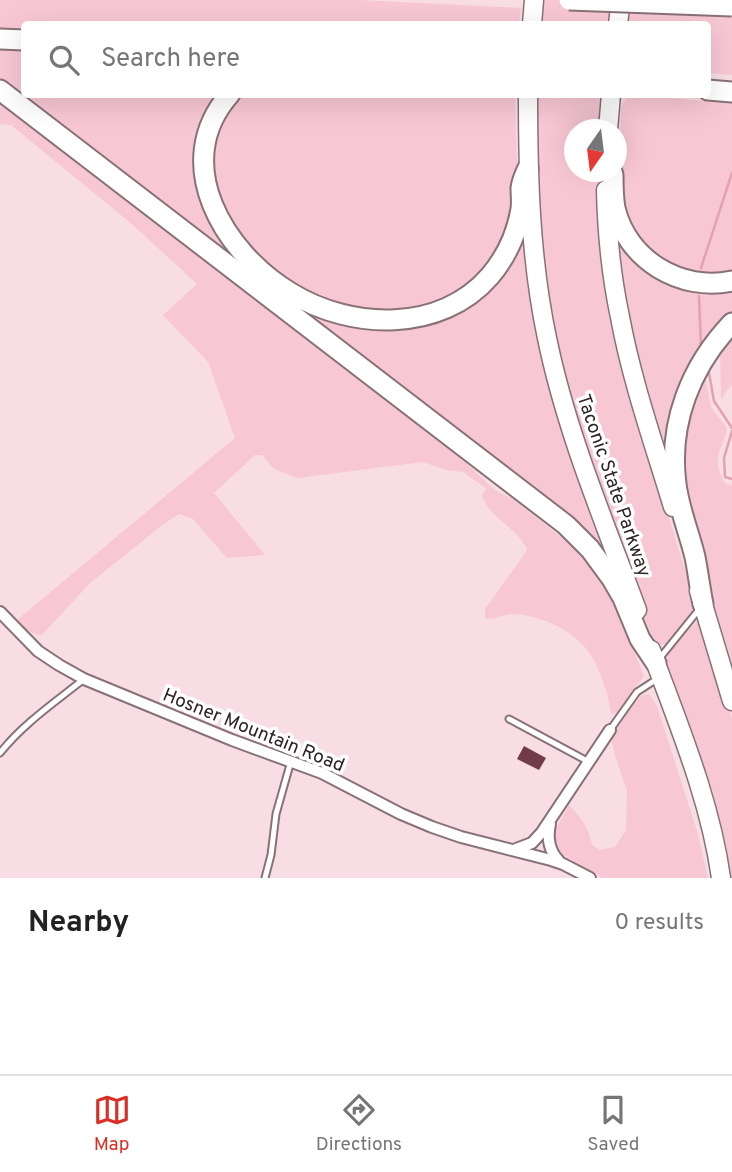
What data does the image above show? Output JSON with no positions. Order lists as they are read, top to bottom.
{
  "streets": {
    "highway": ["Taconic State Parkway"],
    "street": ["Hosner Mountain Road"]
  },
  "north": "bottom",
  "page": {
    "search": "Search here",
    "heading": ["Nearby", "0 results"],
    "nav": ["Map", "Directions", "Saved"]
  }
}
